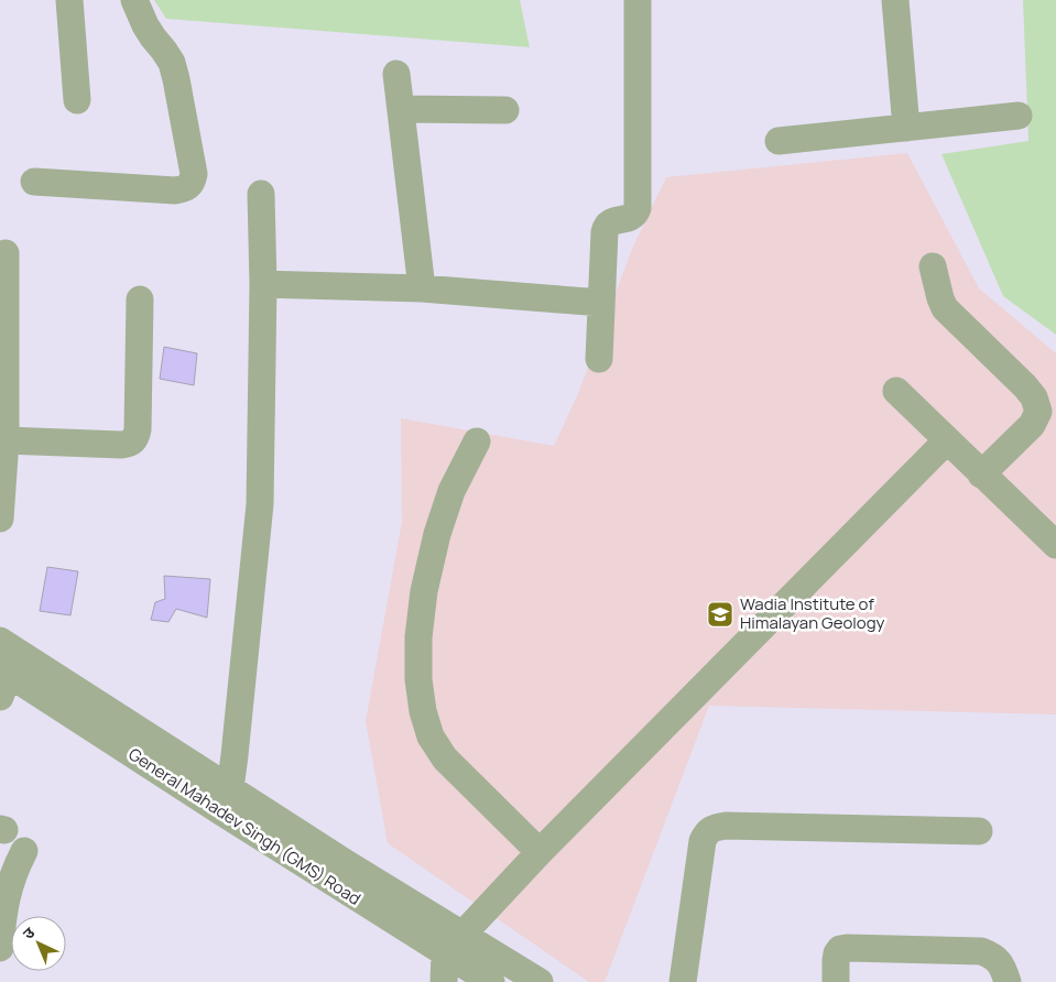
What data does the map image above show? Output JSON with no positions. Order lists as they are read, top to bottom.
{
  "streets": {
    "street": ["General Mahadev Singh (GMS) Road"]
  },
  "places": {
    "school or university": ["Wadia Institute of Himalayan Geology"]
  },
  "north": "top left"
}
